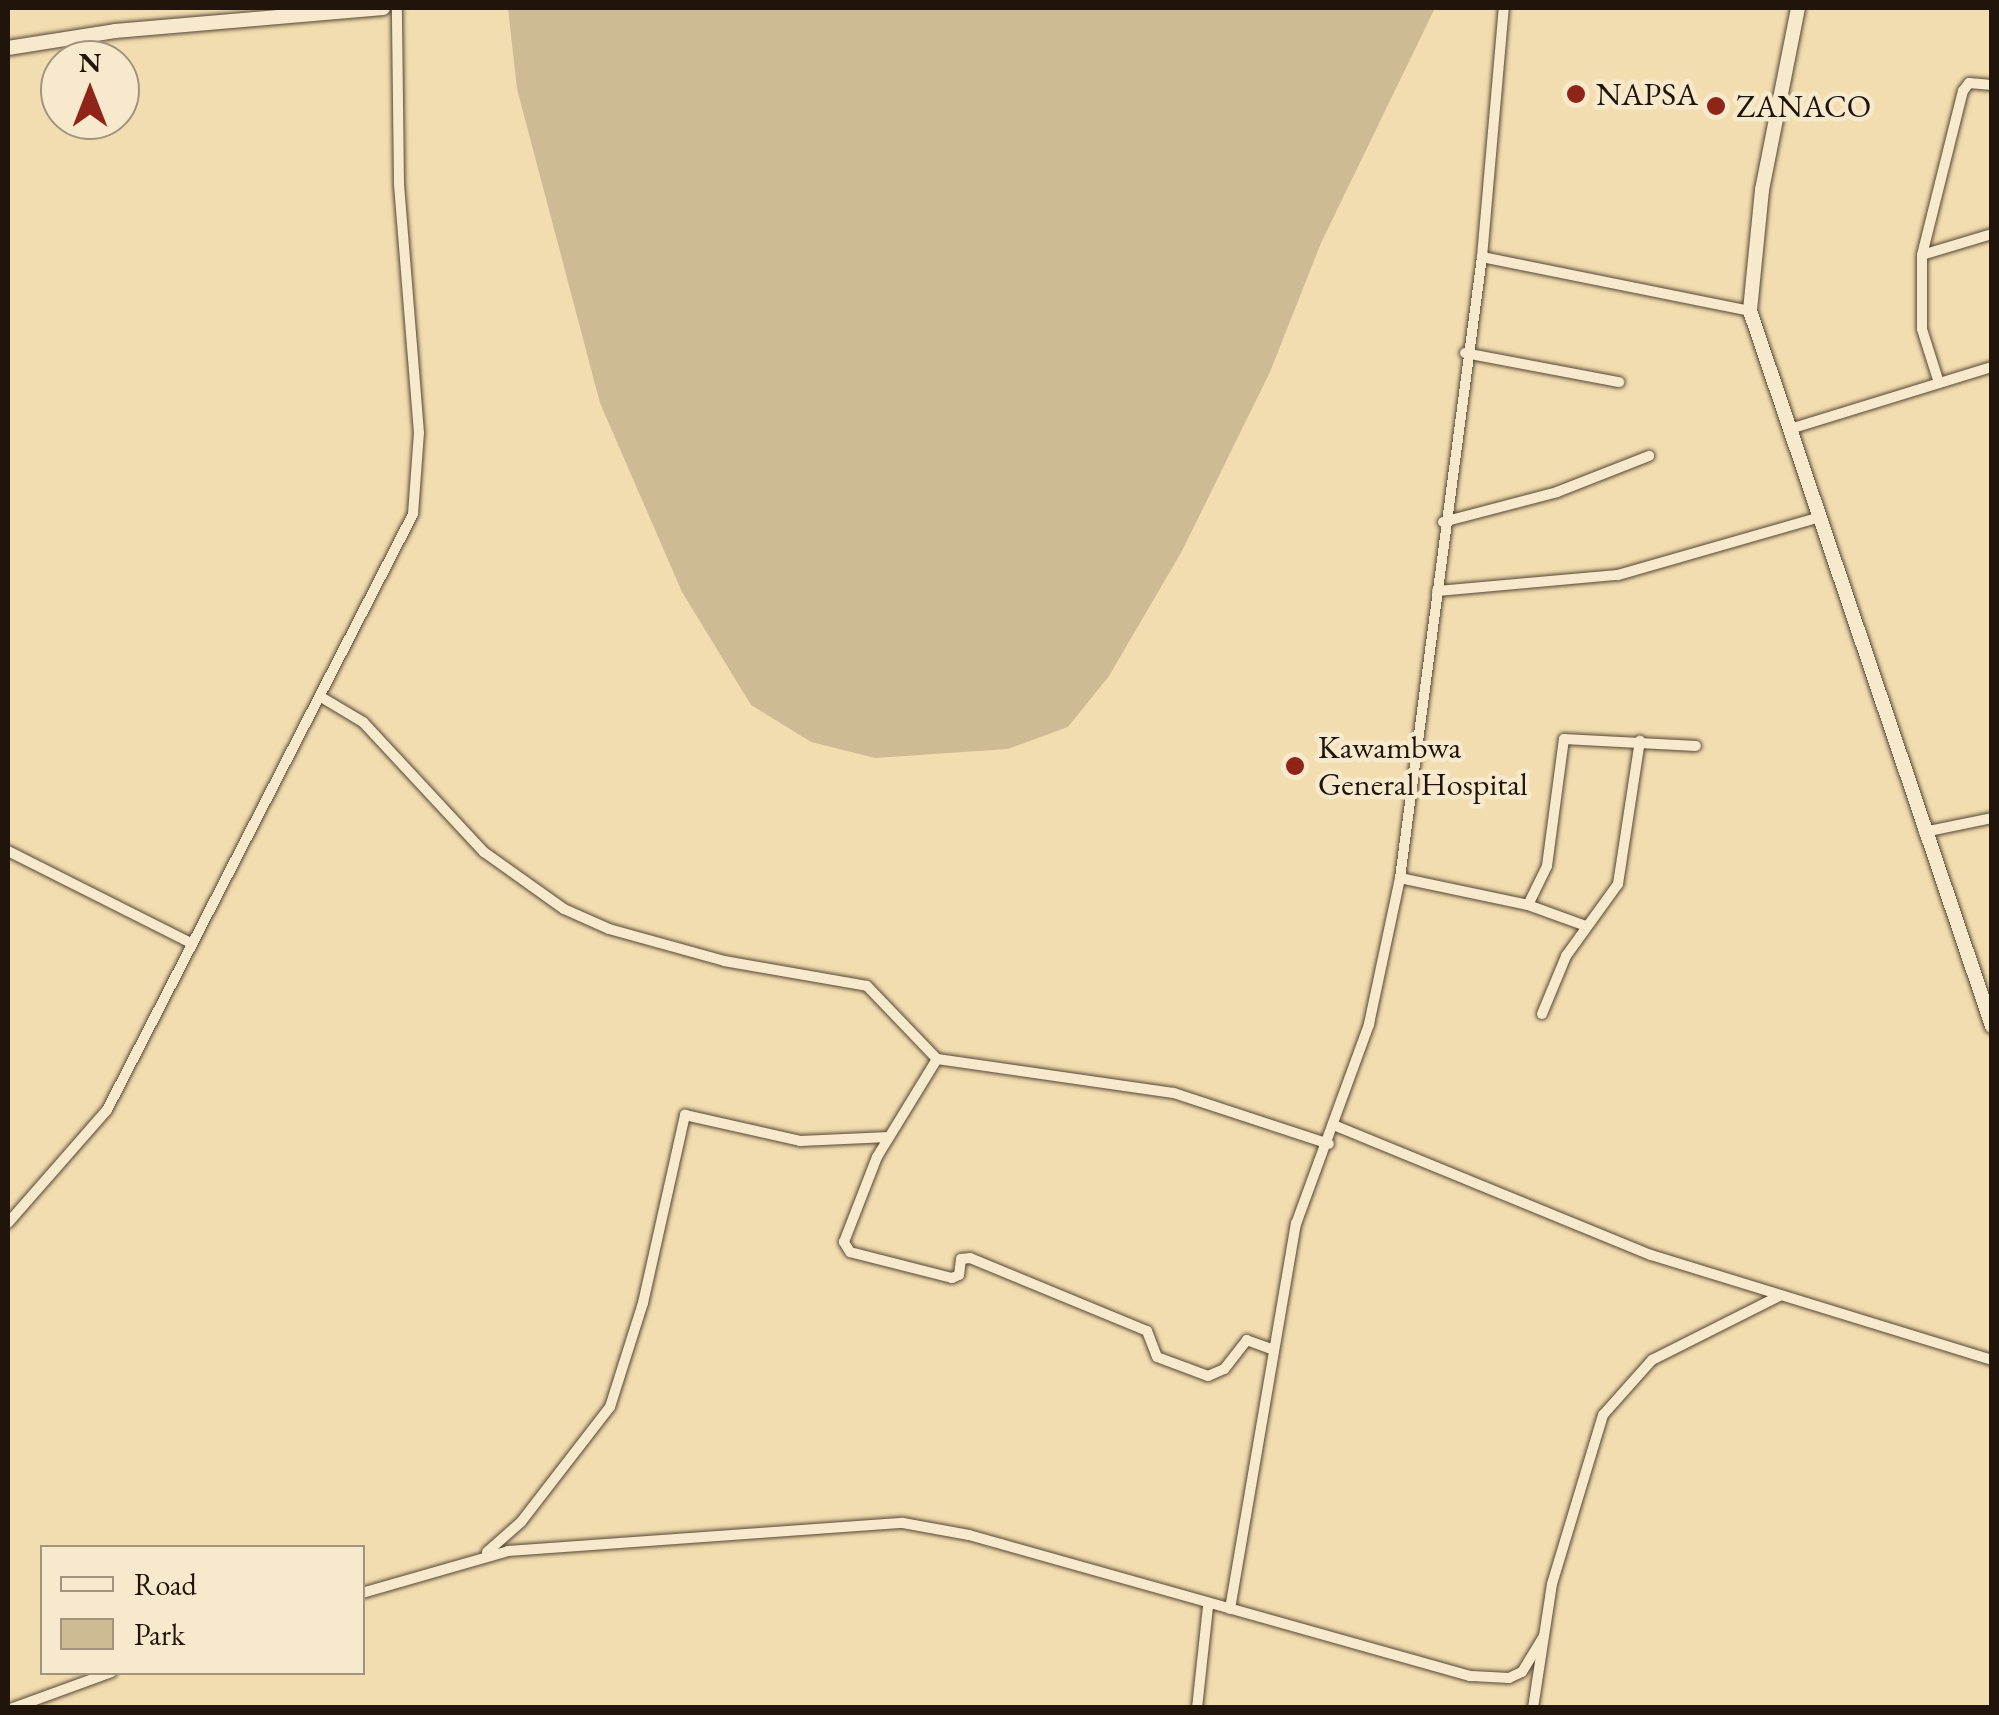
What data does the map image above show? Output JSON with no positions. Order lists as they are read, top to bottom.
{
  "places": ["NAPSA", "ZANACO", "Kawambwa General Hospital"],
  "legend": ["Road", "Park"],
  "north": "top"
}
